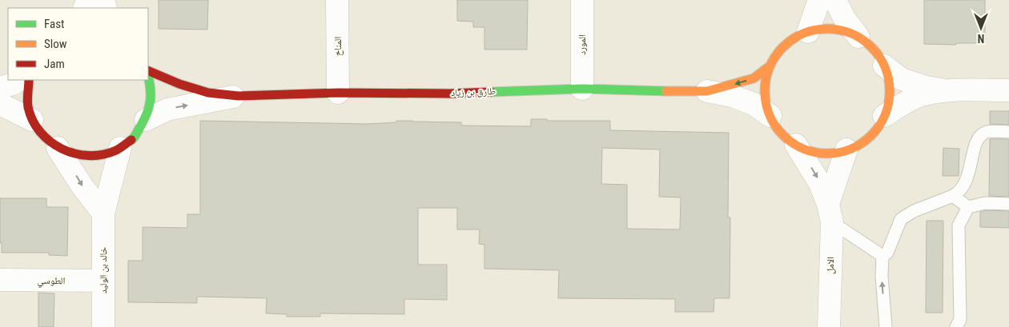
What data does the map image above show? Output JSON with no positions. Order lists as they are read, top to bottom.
{
  "streets": {
    "street": [
      "المورد",
      "المناخ",
      "طارق بن زياد",
      "الامل",
      "خالد بن الوليد",
      "الطوسي"
    ]
  },
  "crossings": [
    ["المورد", "طارق بن زياد"],
    ["المناخ", "طارق بن زياد"],
    ["طارق بن زياد", "الامل"],
    ["خالد بن الوليد", "الطوسي"]
  ],
  "legend": ["Fast", "Slow", "Jam"],
  "north": "bottom"
}
